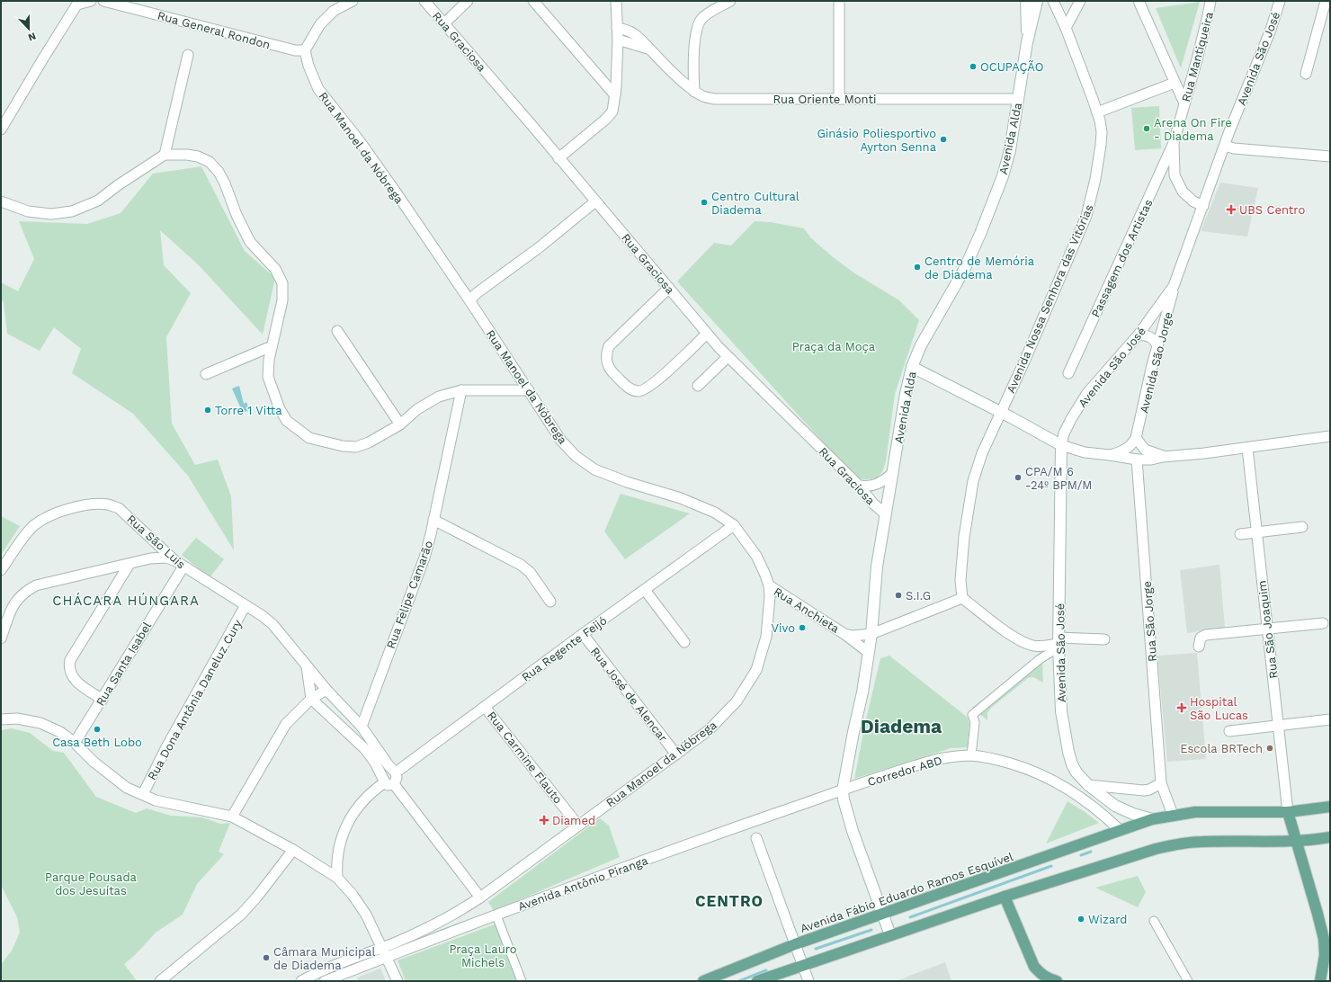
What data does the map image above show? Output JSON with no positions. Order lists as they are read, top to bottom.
{
  "streets": {
    "main road": ["Avenida São José", "Avenida Alda", "Avenida Fábio Eduardo Ramos Esquível"],
    "street": [
      "Rua General Rondon",
      "Rua Graciosa",
      "Rua Mantiqueira",
      "Rua Oriente Monti",
      "Rua Manoel da Nóbrega",
      "Passagem dos Artistas",
      "Avenida Nossa Senhora das Vitórias",
      "Avenida São Jorge",
      "Rua São Luis",
      "Rua Felipe Camarão",
      "Rua Anchieta",
      "Rua São Jorge",
      "Rua São Joaquim",
      "Rua Regente Feijó",
      "Rua Santa Isabel",
      "Rua José de Alencar",
      "Rua Dona Antônia Daneluz Cury",
      "Rua Carmine Flauto",
      "Corredor ABD",
      "Avenida Antônio Piranga"
    ]
  },
  "crossings": [
    ["Rua General Rondon", "Rua Manoel da Nóbrega"],
    ["Rua Graciosa", "Avenida Alda"],
    ["Rua Mantiqueira", "Avenida São José"],
    ["Rua Mantiqueira", "Passagem dos Artistas"],
    ["Avenida São José", "Avenida São Jorge"],
    ["Avenida São José", "Avenida Fábio Eduardo Ramos Esquível"],
    ["Rua Oriente Monti", "Avenida Alda"],
    ["Avenida Alda", "Rua Anchieta"],
    ["Avenida Alda", "Corredor ABD"],
    ["Avenida Alda", "Avenida Antônio Piranga"],
    ["Rua Manoel da Nóbrega", "Rua Anchieta"],
    ["Rua Manoel da Nóbrega", "Rua Regente Feijó"],
    ["Rua Manoel da Nóbrega", "Rua José de Alencar"],
    ["Rua Manoel da Nóbrega", "Rua Carmine Flauto"],
    ["Rua Manoel da Nóbrega", "Avenida Antônio Piranga"],
    ["Avenida Nossa Senhora das Vitórias", "Rua Anchieta"],
    ["Rua São Luis", "Rua Felipe Camarão"],
    ["Rua São Luis", "Rua Santa Isabel"],
    ["Rua São Luis", "Rua Dona Antônia Daneluz Cury"],
    ["Rua São Jorge", "Avenida Fábio Eduardo Ramos Esquível"],
    ["Rua São Joaquim", "Avenida Fábio Eduardo Ramos Esquível"],
    ["Rua Regente Feijó", "Rua José de Alencar"],
    ["Rua Regente Feijó", "Rua Carmine Flauto"],
    ["Corredor ABD", "Avenida Antônio Piranga"],
    ["Corredor ABD", "Avenida Fábio Eduardo Ramos Esquível"]
  ],
  "districts": ["CHÁCARA HÚNGARA", "Diadema", "CENTRO"],
  "parks": ["Praça da Moça", "Parque Pousada dos Jesuítas", "Praça Lauro Michels"],
  "places": {
    "other": [
      "OCUPAÇÃO",
      "Arena On Fire - Diadema",
      "Ginásio Poliesportivo Ayrton Senna",
      "Centro Cultural Diadema",
      "Centro de Memória de Diadema",
      "Torre 1 Vitta",
      "CPA/M 6 -24º BPM/M",
      "S.I.G",
      "Vivo",
      "Casa Beth Lobo",
      "Escola BRTech",
      "Wizard",
      "Câmara Municipal de Diadema"
    ],
    "health": ["UBS Centro", "Hospital São Lucas", "Diamed"]
  },
  "north": "bottom"
}
